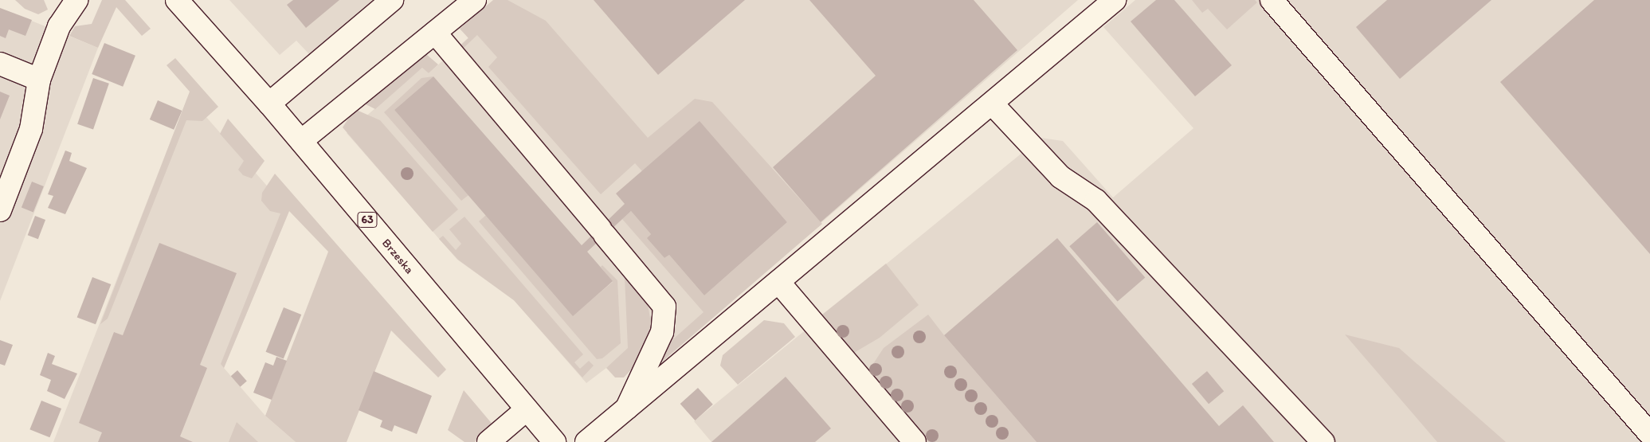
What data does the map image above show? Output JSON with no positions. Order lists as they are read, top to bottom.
{
  "streets": {
    "main road": ["63", "Brzeska"]
  }
}
